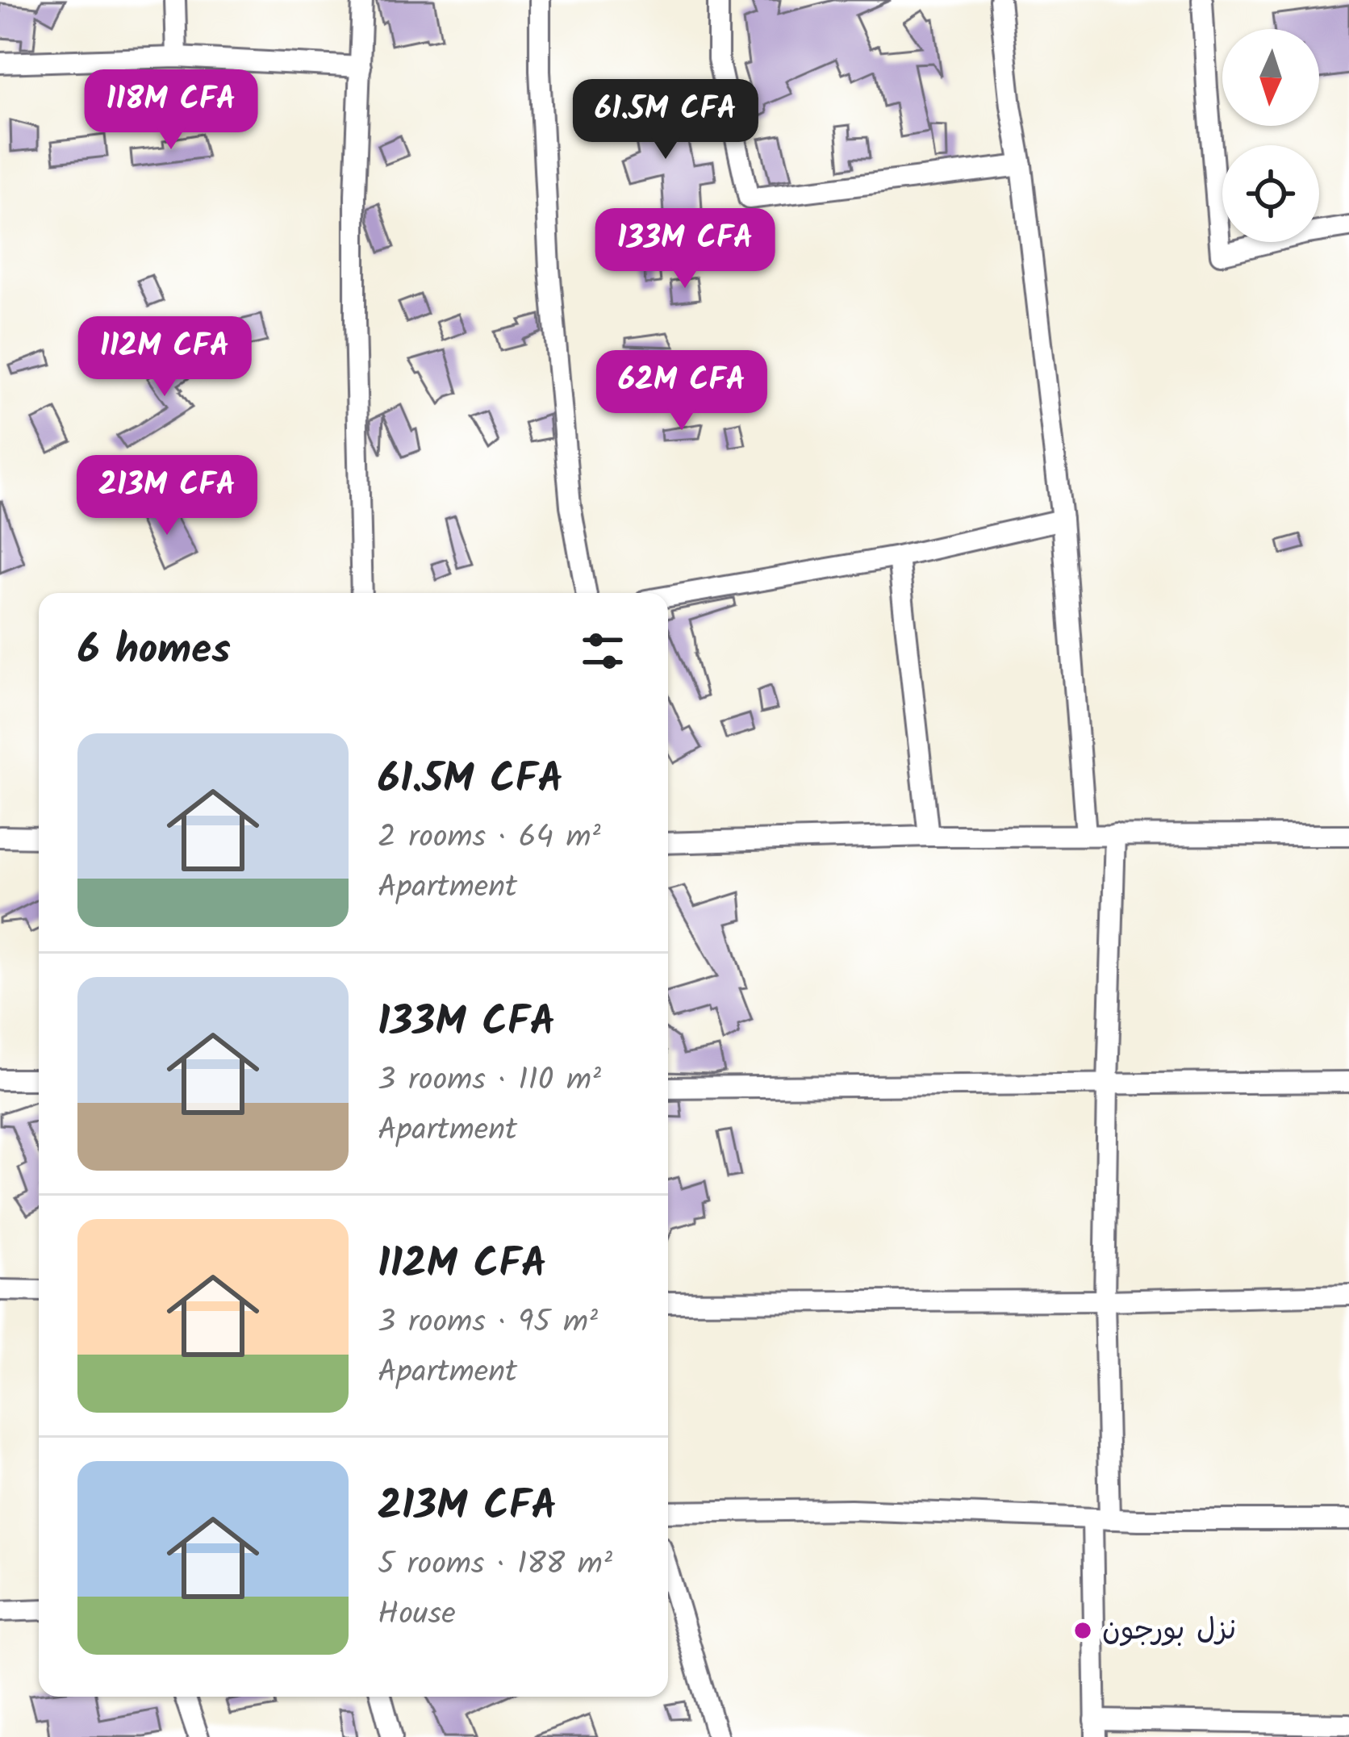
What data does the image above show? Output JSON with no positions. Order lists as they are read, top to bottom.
{
  "places": ["نزل بورجون"],
  "north": "bottom",
  "page": {
    "price": [
      "118M CFA",
      "61.5M CFA",
      "133M CFA",
      "112M CFA",
      "62M CFA",
      "213M CFA"
    ],
    "heading": "6 homes",
    "list": [
      {
        "name": "61.5M CFA",
        "note": "2 rooms · 64 m² · Apartment"
      },
      {
        "name": "133M CFA",
        "note": "3 rooms · 110 m² · Apartment"
      },
      {
        "name": "112M CFA",
        "note": "3 rooms · 95 m² · Apartment"
      },
      {
        "name": "213M CFA",
        "note": "5 rooms · 188 m² · House"
      }
    ]
  }
}
